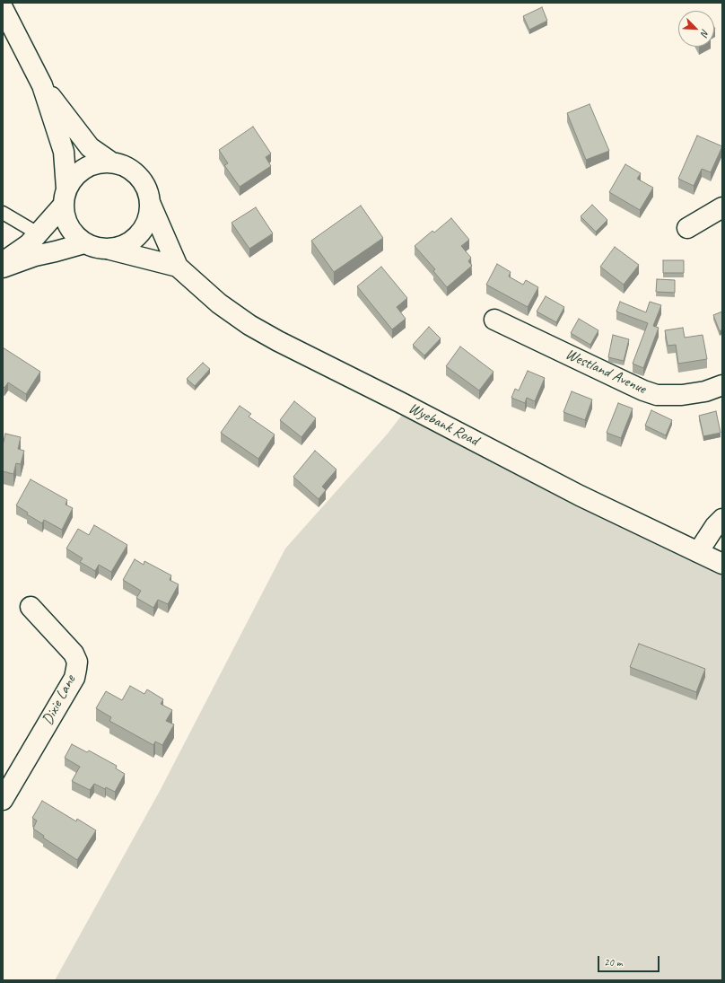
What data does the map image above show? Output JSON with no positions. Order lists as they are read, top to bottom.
{
  "streets": {
    "street": ["Westland Avenue", "Wyebank Road", "Dixie Lane"]
  },
  "scale_bar": "20 m",
  "north": "bottom right"
}
